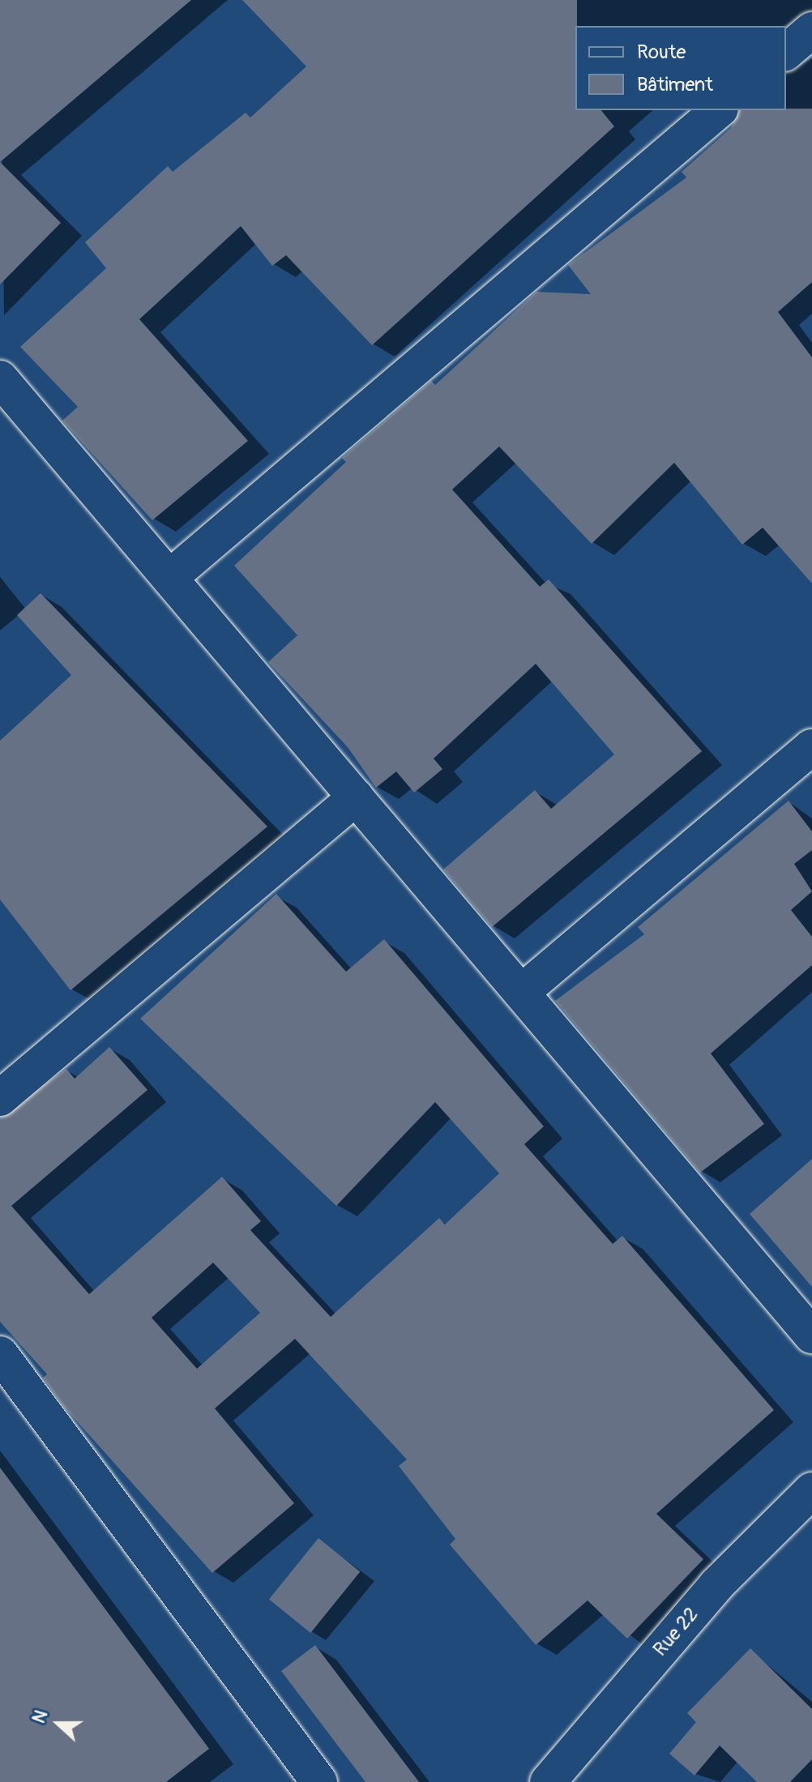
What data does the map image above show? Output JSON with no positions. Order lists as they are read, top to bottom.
{
  "streets": {
    "street": ["Rue 22"]
  },
  "legend": ["Route", "Bâtiment"],
  "north": "left"
}
